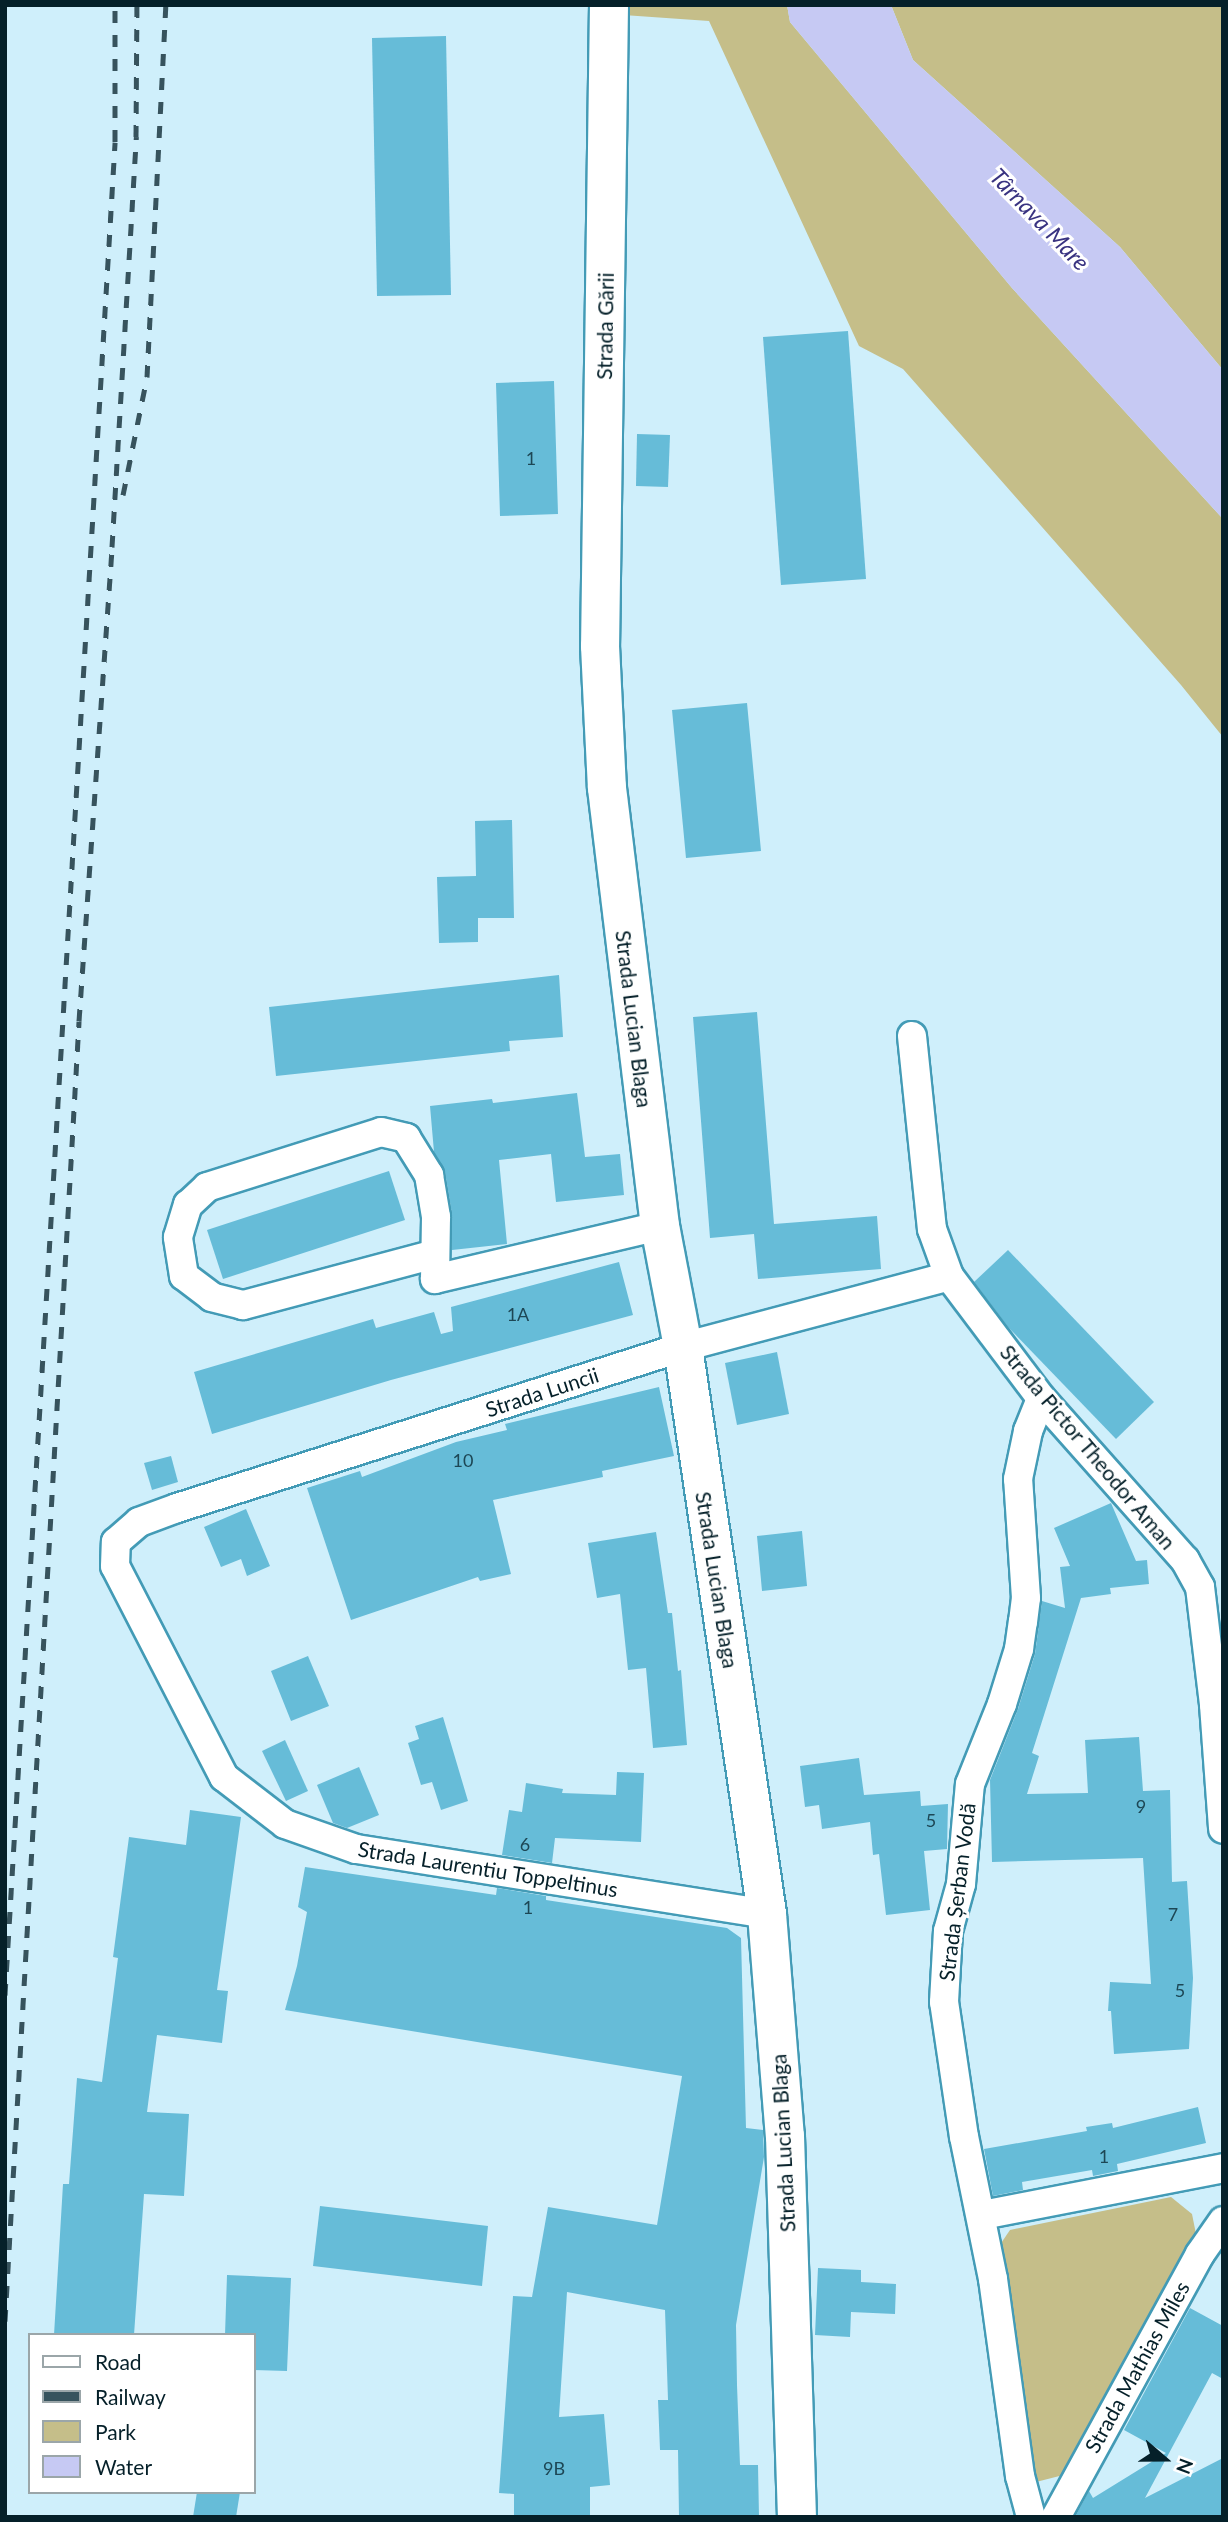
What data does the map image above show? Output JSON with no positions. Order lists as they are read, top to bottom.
{
  "streets": {
    "street": [
      "Strada Gării",
      "Strada Lucian Blaga",
      "Strada Luncii",
      "Strada Pictor Theodor Aman",
      "Strada Laurentiu Toppeltinus",
      "Strada Șerban Vodă",
      "Strada Mathias Miles"
    ]
  },
  "crossings": [
    ["Strada Gării", "Strada Lucian Blaga"],
    ["Strada Lucian Blaga", "Strada Luncii"],
    ["Strada Lucian Blaga", "Strada Laurentiu Toppeltinus"],
    ["Strada Luncii", "Strada Pictor Theodor Aman"],
    ["Strada Luncii", "Strada Laurentiu Toppeltinus"],
    ["Strada Pictor Theodor Aman", "Strada Șerban Vodă"]
  ],
  "water": ["Târnava Mare"],
  "house_numbers": [
    "1",
    "1A",
    "10",
    "9",
    "5",
    "6",
    "1",
    "7",
    "5",
    "1",
    "9B"
  ],
  "legend": [
    "Road",
    "Railway",
    "Park",
    "Water"
  ],
  "north": "right"
}
